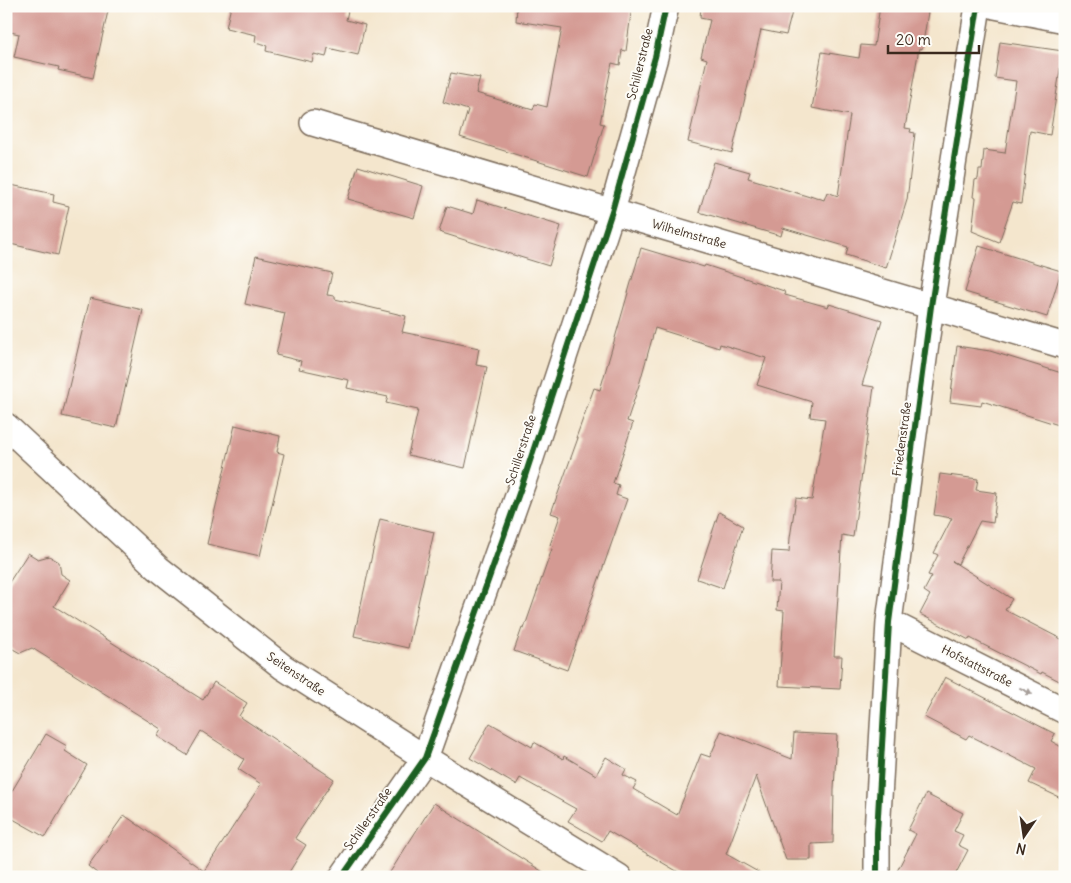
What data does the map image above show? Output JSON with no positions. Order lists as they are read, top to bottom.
{
  "streets": {
    "street": [
      "Schillerstraße",
      "Wilhelmstraße",
      "Friedenstraße",
      "Hofstattstraße",
      "Seitenstraße"
    ]
  },
  "crossings": [
    ["Schillerstraße", "Wilhelmstraße"],
    ["Schillerstraße", "Seitenstraße"],
    ["Wilhelmstraße", "Friedenstraße"],
    ["Friedenstraße", "Hofstattstraße"]
  ],
  "one_way": ["Hofstattstraße"],
  "scale_bar": "20 m",
  "north": "bottom"
}
